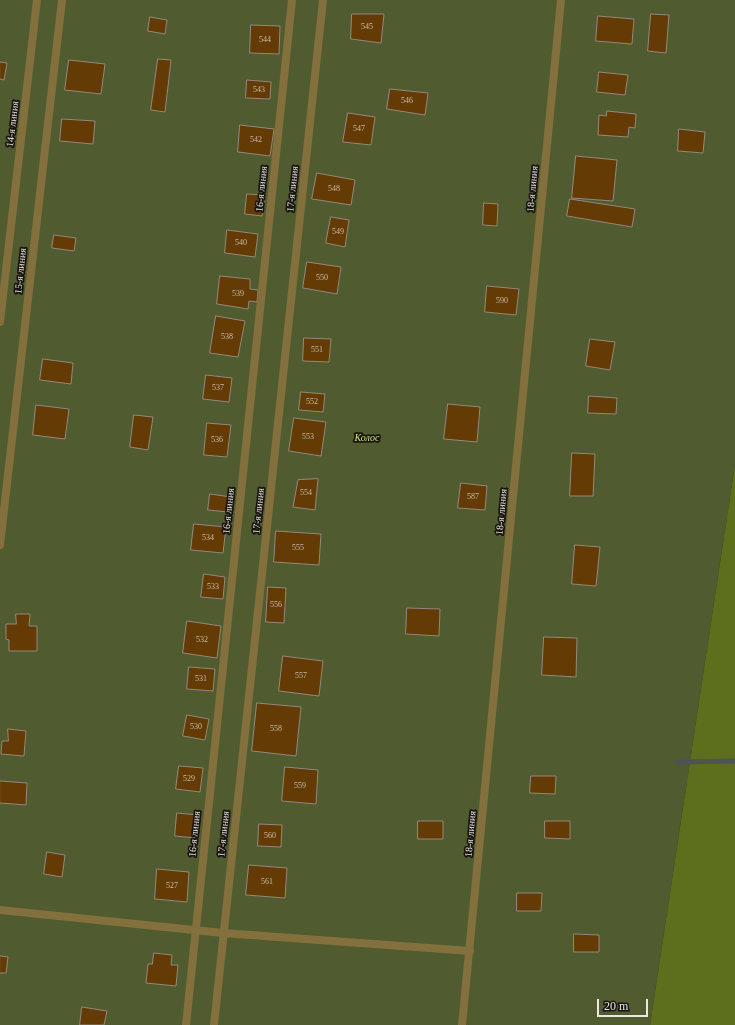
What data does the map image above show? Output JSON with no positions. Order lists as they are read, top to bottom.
{
  "streets": {
    "lane": [
      "14-я линия",
      "16-я линия",
      "17-я линия",
      "18-я линия",
      "15-я линия"
    ]
  },
  "parks": ["Колос"],
  "house_numbers": [
    "545",
    "544",
    "543",
    "546",
    "547",
    "542",
    "548",
    "549",
    "540",
    "550",
    "539",
    "590",
    "538",
    "551",
    "537",
    "552",
    "553",
    "536",
    "554",
    "587",
    "534",
    "555",
    "533",
    "556",
    "532",
    "557",
    "531",
    "530",
    "558",
    "529",
    "559",
    "560",
    "561",
    "527"
  ],
  "scale_bar": "20 m"
}
